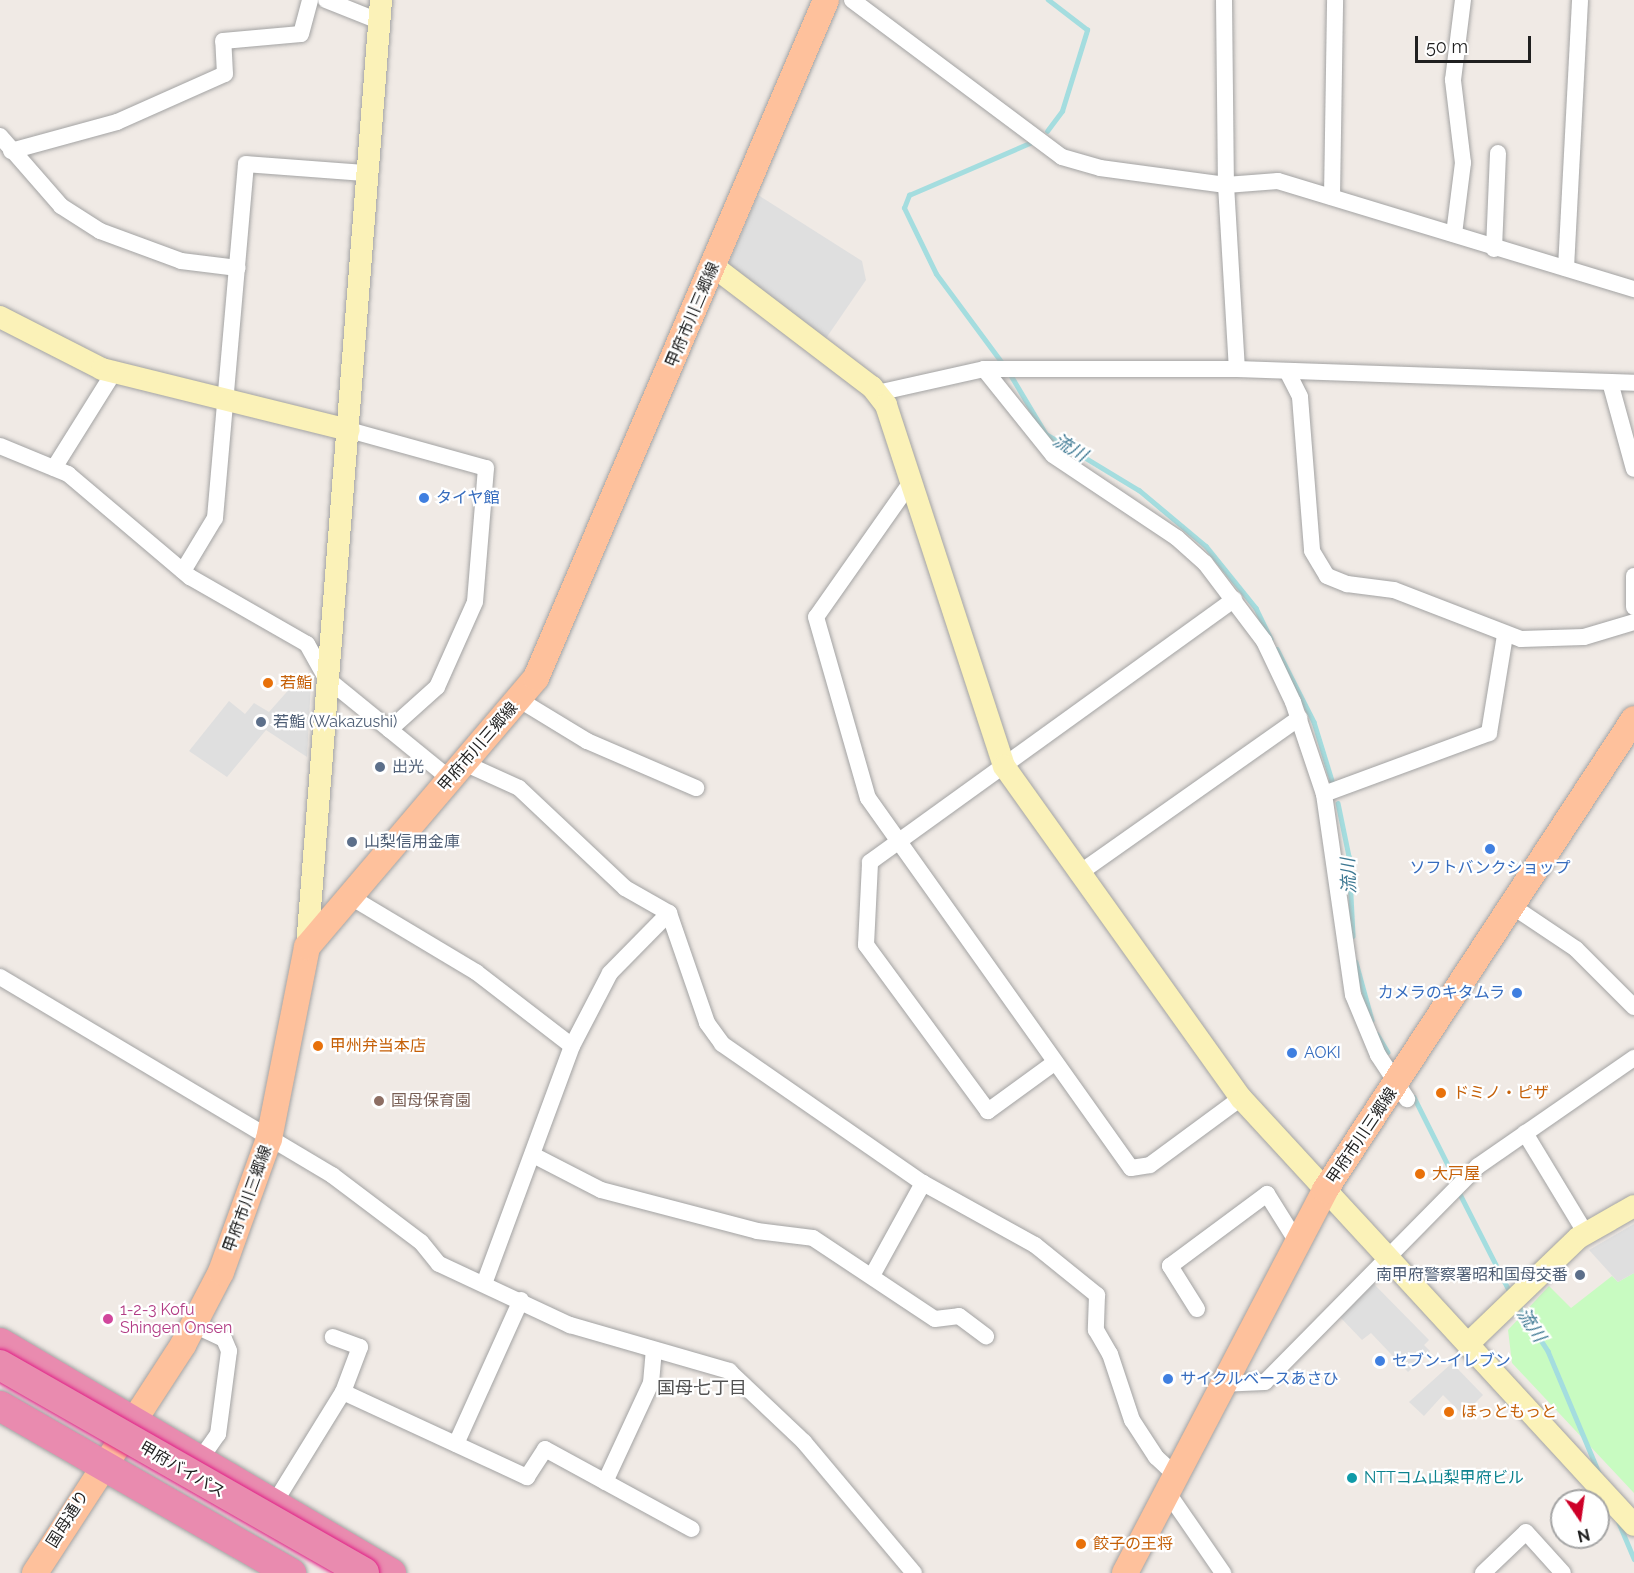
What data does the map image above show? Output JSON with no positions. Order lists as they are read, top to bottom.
{
  "streets": {
    "highway": ["甲府バイパス"],
    "main road": ["甲府市川三郷線", "国母通り"]
  },
  "crossings": [
    ["甲府市川三郷線", "国母通り"]
  ],
  "districts": ["国母七丁目"],
  "water": ["流川"],
  "places": [
    "タイヤ館",
    "若鮨",
    "若鮨 (Wakazushi)",
    "出光",
    "山梨信用金庫",
    "ソフトバンクショップ",
    "カメラのキタムラ",
    "甲州弁当本店",
    "AOKI",
    "ドミノ・ピザ",
    "国母保育園",
    "大戸屋",
    "南甲府警察署昭和国母交番",
    "1-2-3 Kofu Shingen Onsen",
    "セブン-イレブン",
    "サイクルベースあさひ",
    "ほっともっと",
    "NTTコム山梨甲府ビル",
    "餃子の王将"
  ],
  "scale_bar": "50 m",
  "north": "bottom"
}
